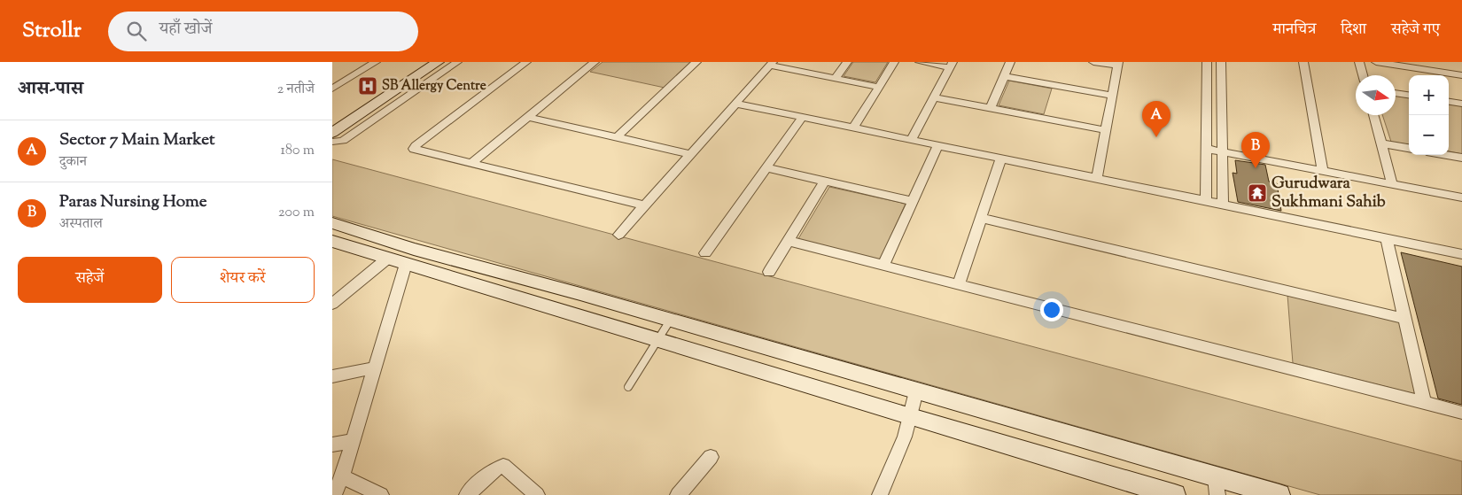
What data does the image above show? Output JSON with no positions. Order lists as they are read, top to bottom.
{
  "places": {
    "hospital": ["SB Allergy Centre"],
    "temple": ["Gurudwara Sukhmani Sahib"]
  },
  "north": "right",
  "page": {
    "header": "Strollr",
    "search": "यहाँ खोजें",
    "nav": ["मानचित्र", "दिशा", "सहेजे गए"],
    "heading": ["आस-पास", "2 नतीजे"],
    "map_buttons": ["+", "−"],
    "pins": ["A", "B"],
    "list": [
      {
        "mark": "A",
        "name": "Sector 7 Main Market",
        "note": "दुकान",
        "value": "180 m"
      },
      {
        "mark": "B",
        "name": "Paras Nursing Home",
        "note": "अस्पताल",
        "value": "200 m"
      }
    ],
    "buttons": ["सहेजें", "शेयर करें"]
  }
}
